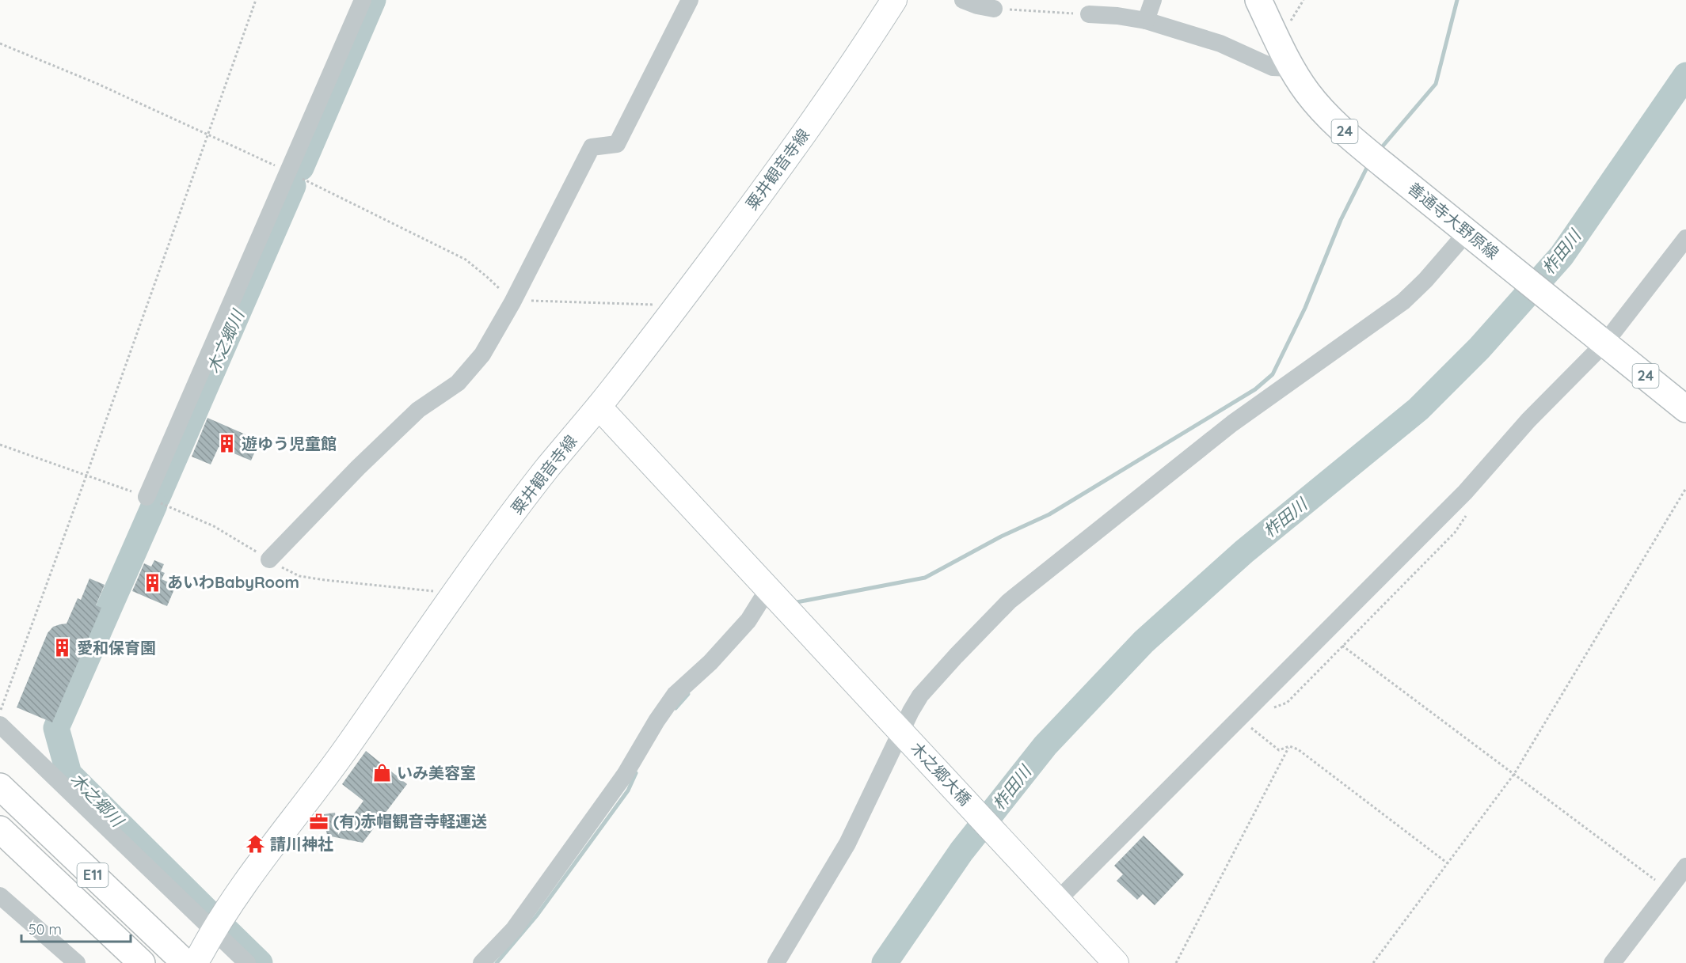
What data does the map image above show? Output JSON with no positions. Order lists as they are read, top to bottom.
{
  "streets": {
    "main road": [
      "24",
      "粟井観音寺線",
      "善通寺大野原線",
      "木之郷大橋",
      "E11"
    ]
  },
  "crossings": [
    ["粟井観音寺線", "木之郷大橋"],
    ["粟井観音寺線", "E11"]
  ],
  "water": ["柞田川", "木之郷川"],
  "places": {
    "building": ["遊ゆう児童館", "あいわBabyRoom", "愛和保育園"],
    "shop": ["いみ美容室"],
    "office": ["(有)赤帽観音寺軽運送"],
    "temple": ["請川神社"]
  },
  "scale_bar": "50 m"
}
